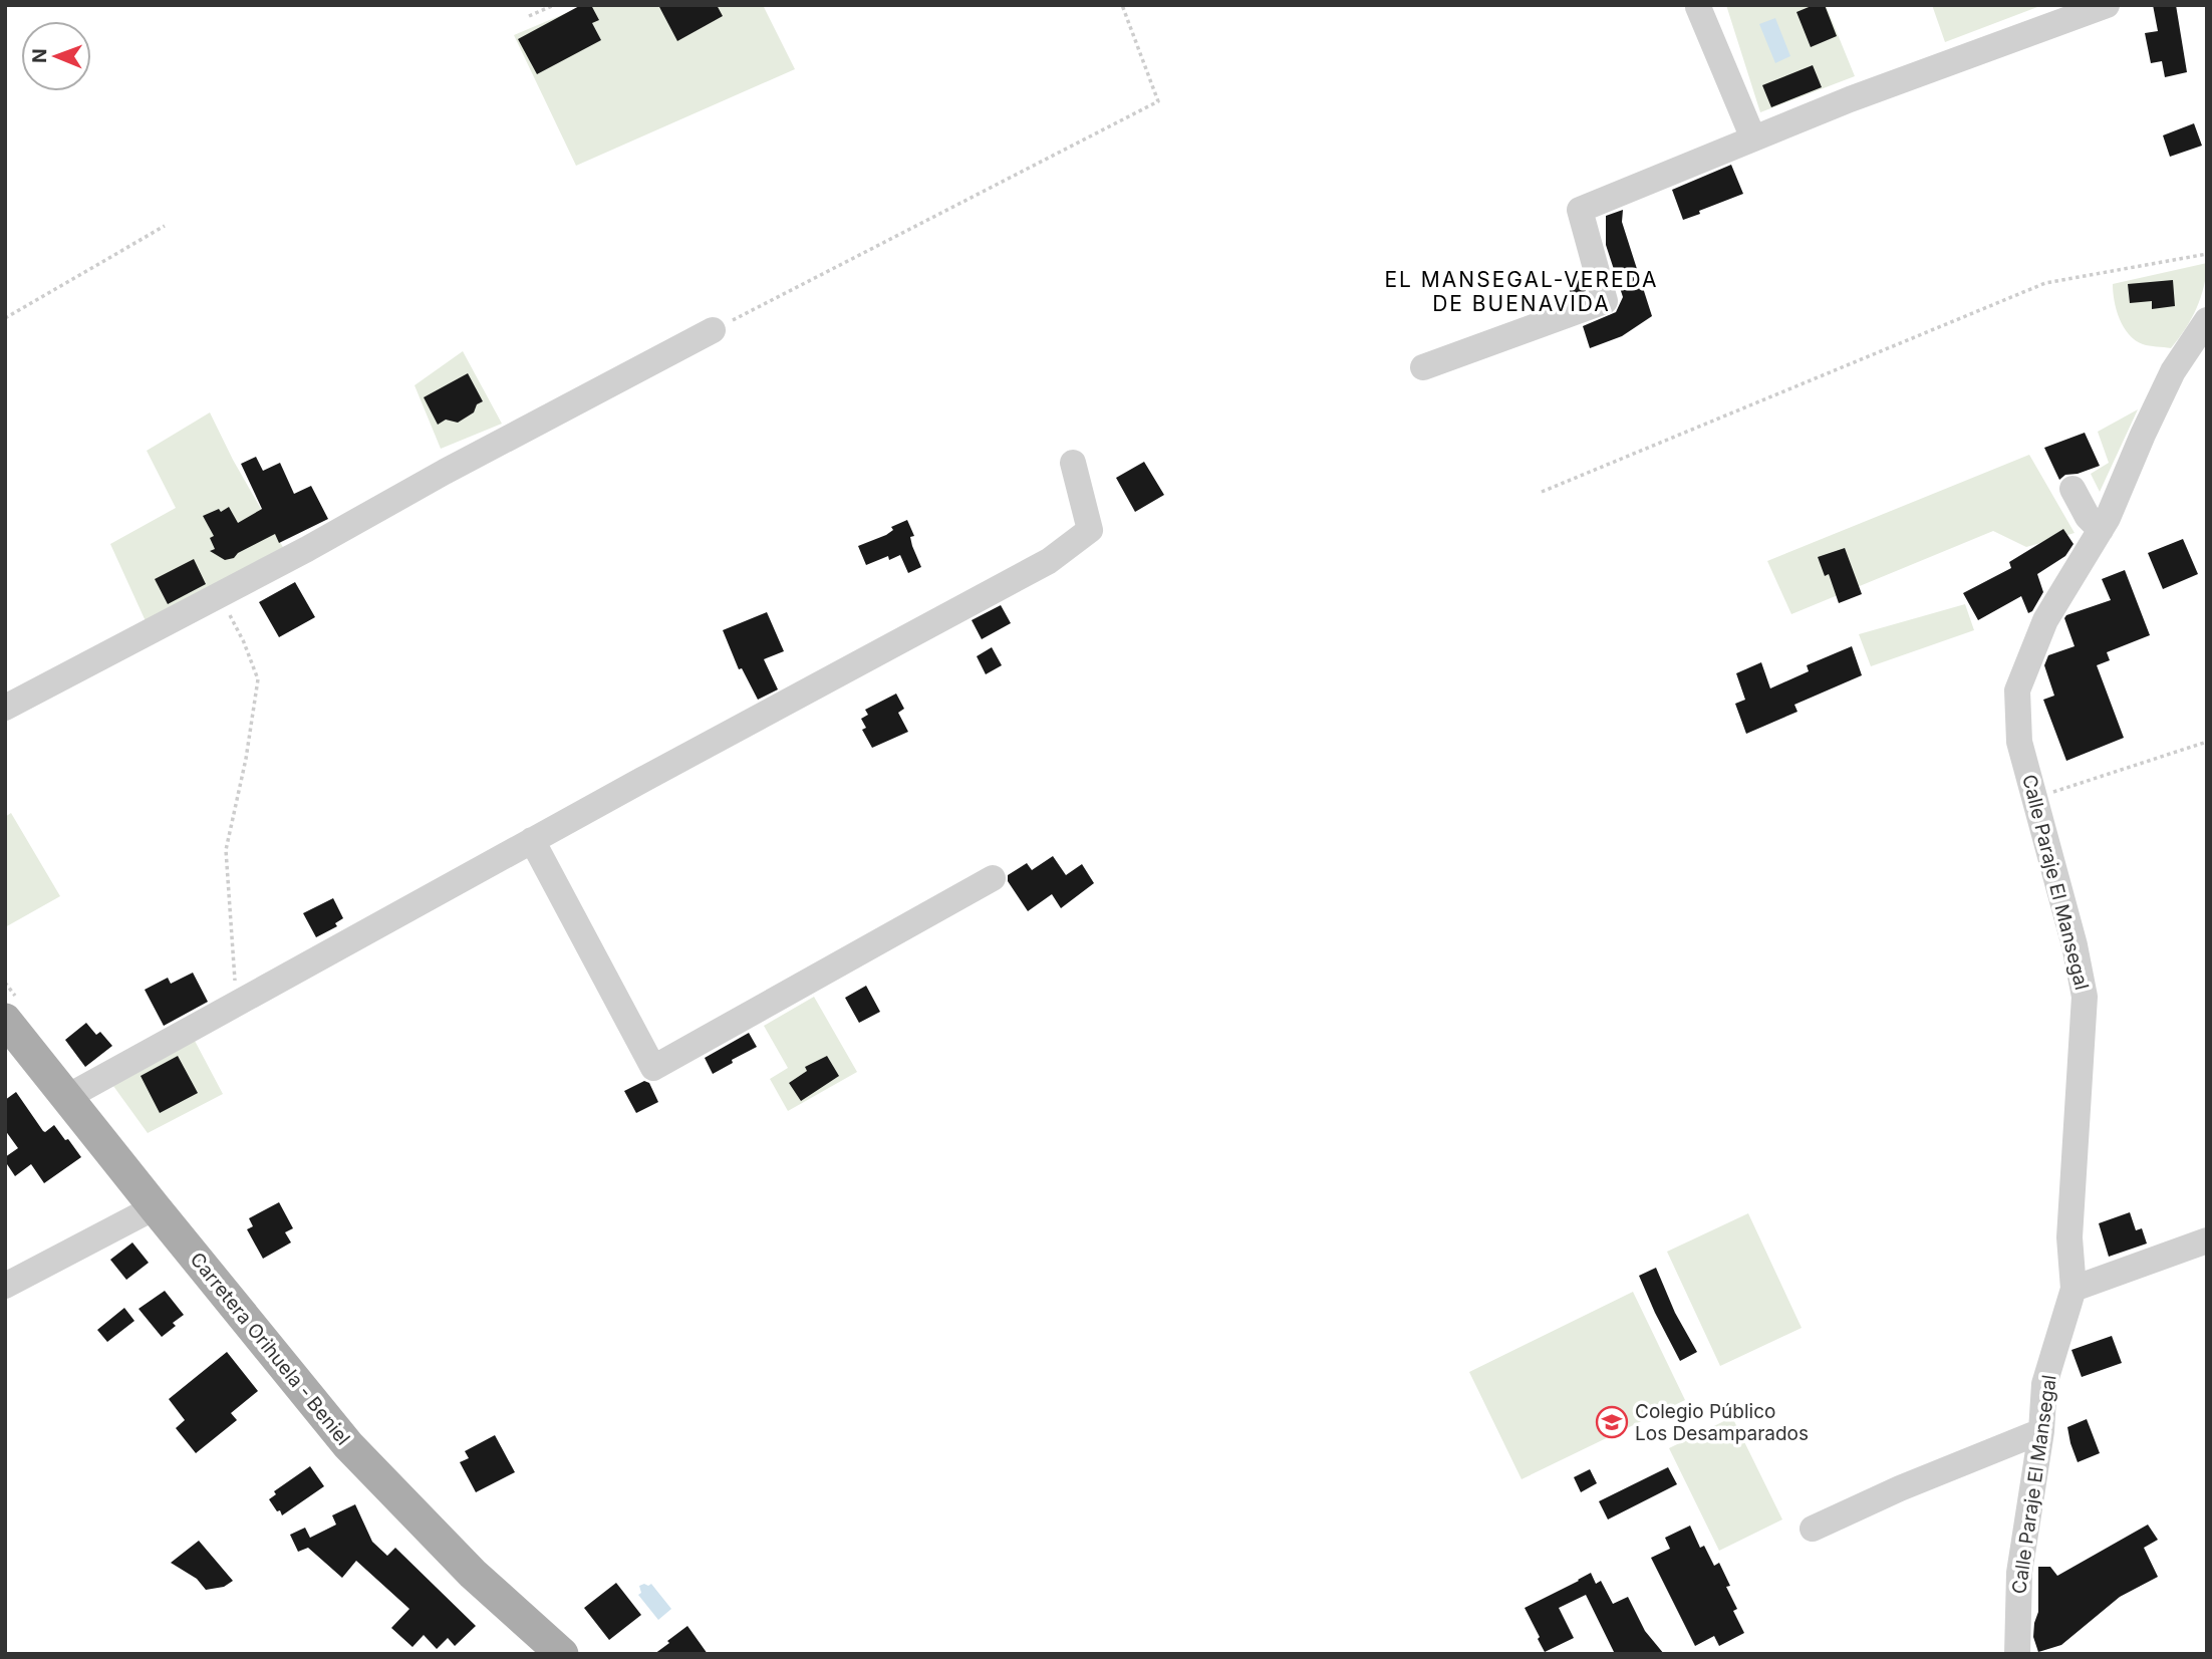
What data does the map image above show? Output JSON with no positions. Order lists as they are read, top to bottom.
{
  "streets": {
    "main road": ["Carretera Orihuela - Beniel"],
    "street": ["Calle Paraje El Mansegal"]
  },
  "districts": ["EL MANSEGAL-VEREDA DE BUENAVIDA"],
  "places": {
    "school or university": ["Colegio Público Los Desamparados"]
  },
  "north": "left"
}
